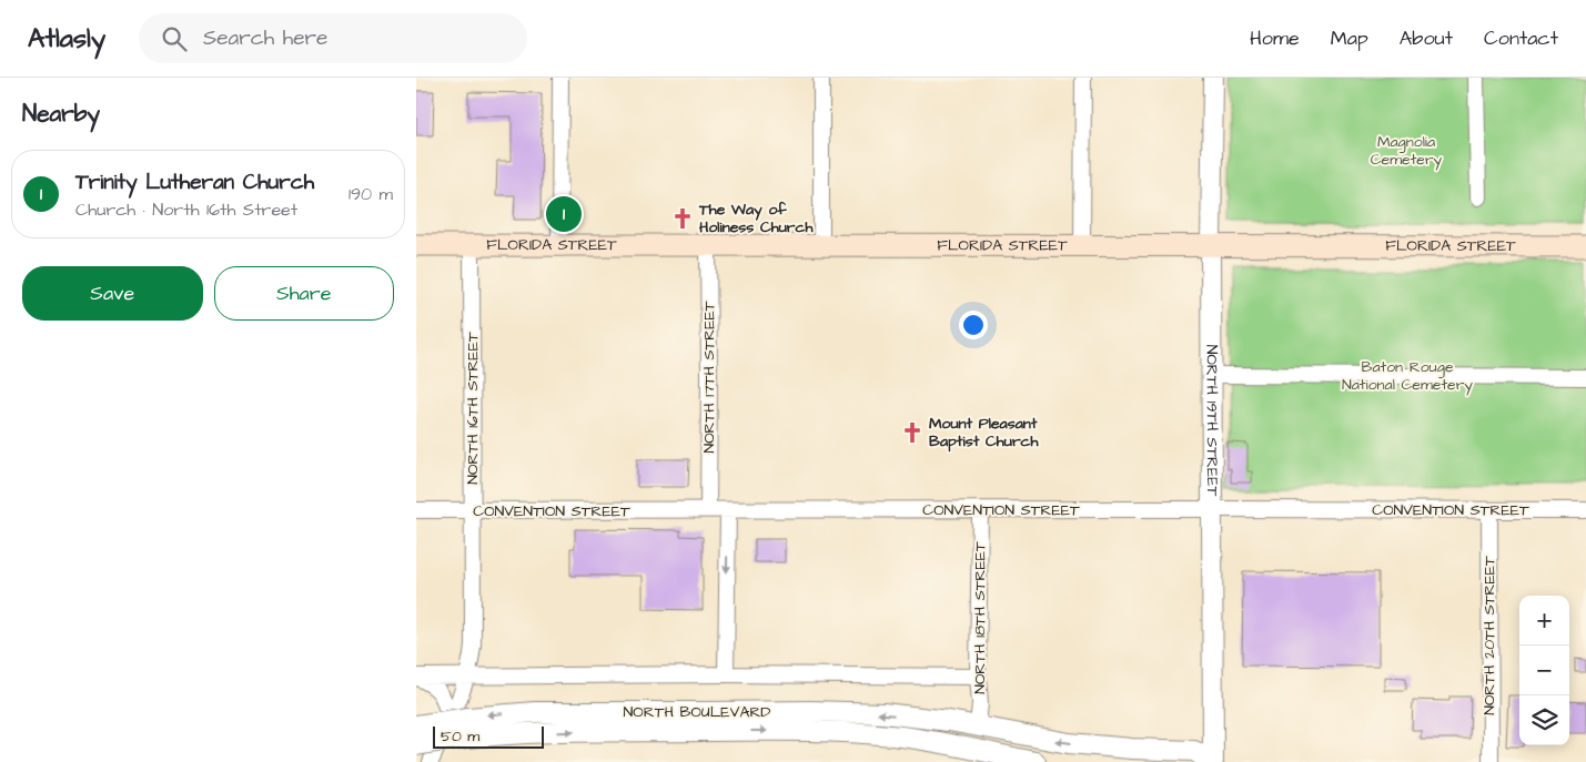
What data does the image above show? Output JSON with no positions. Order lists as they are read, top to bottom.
{
  "streets": {
    "main road": ["FLORIDA STREET"],
    "street": [
      "NORTH 17TH STREET",
      "NORTH 16TH STREET",
      "NORTH 19TH STREET",
      "CONVENTION STREET",
      "NORTH 18TH STREET",
      "NORTH 20TH STREET",
      "NORTH BOULEVARD"
    ]
  },
  "crossings": [
    ["FLORIDA STREET", "NORTH 17TH STREET"],
    ["FLORIDA STREET", "NORTH 16TH STREET"],
    ["FLORIDA STREET", "NORTH 19TH STREET"],
    ["NORTH 17TH STREET", "CONVENTION STREET"],
    ["NORTH 16TH STREET", "CONVENTION STREET"],
    ["NORTH 19TH STREET", "CONVENTION STREET"],
    ["NORTH 19TH STREET", "NORTH BOULEVARD"],
    ["CONVENTION STREET", "NORTH 18TH STREET"],
    ["CONVENTION STREET", "NORTH 20TH STREET"],
    ["NORTH 18TH STREET", "NORTH BOULEVARD"]
  ],
  "parks": ["Magnolia Cemetery", "Baton Rouge National Cemetery"],
  "places": {
    "church": ["The Way of Holiness Church", "Mount Pleasant Baptist Church"]
  },
  "scale_bar": "50 m",
  "page": {
    "header": "Atlasly",
    "search": "Search here",
    "nav": [
      "Home",
      "Map",
      "About",
      "Contact"
    ],
    "heading": "Nearby",
    "list": [
      {
        "mark": "1",
        "name": "Trinity Lutheran Church",
        "note": "Church · North 16th Street",
        "value": "190 m"
      }
    ],
    "pins": "1",
    "buttons": ["Save", "Share"],
    "map_buttons": ["+", "−"],
    "scale": "50 m"
  }
}
